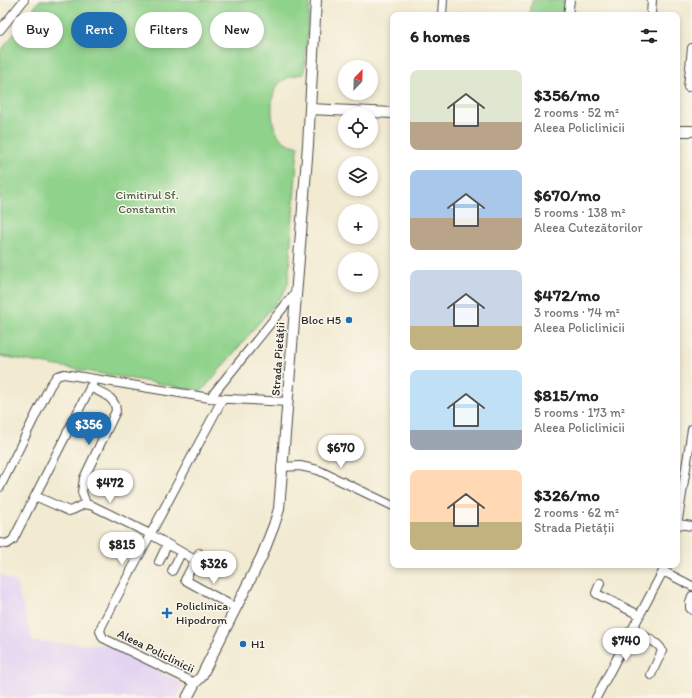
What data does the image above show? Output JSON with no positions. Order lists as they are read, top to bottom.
{
  "streets": {
    "street": ["Strada Pietății", "Aleea Policlinicii"]
  },
  "crossings": [
    ["Strada Pietății", "Aleea Policlinicii"]
  ],
  "parks": ["Cimitirul Sf. Constantin"],
  "places": {
    "other": ["Bloc H5", "H1"],
    "health": ["Policlinica Hipodrom"]
  },
  "north": "top right",
  "page": {
    "chip": [
      "Buy",
      "Rent",
      "Filters",
      "New"
    ],
    "heading": "6 homes",
    "map_buttons": ["+", "−"],
    "list": [
      {
        "name": "$356/mo",
        "note": "2 rooms · 52 m² · Aleea Policlinicii"
      },
      {
        "name": "$670/mo",
        "note": "5 rooms · 138 m² · Aleea Cutezătorilor"
      },
      {
        "name": "$472/mo",
        "note": "3 rooms · 74 m² · Aleea Policlinicii"
      },
      {
        "name": "$815/mo",
        "note": "5 rooms · 173 m² · Aleea Policlinicii"
      },
      {
        "name": "$326/mo",
        "note": "2 rooms · 62 m² · Strada Pietății"
      }
    ],
    "price": [
      "$356",
      "$670",
      "$472",
      "$815",
      "$326",
      "$740"
    ]
  }
}
